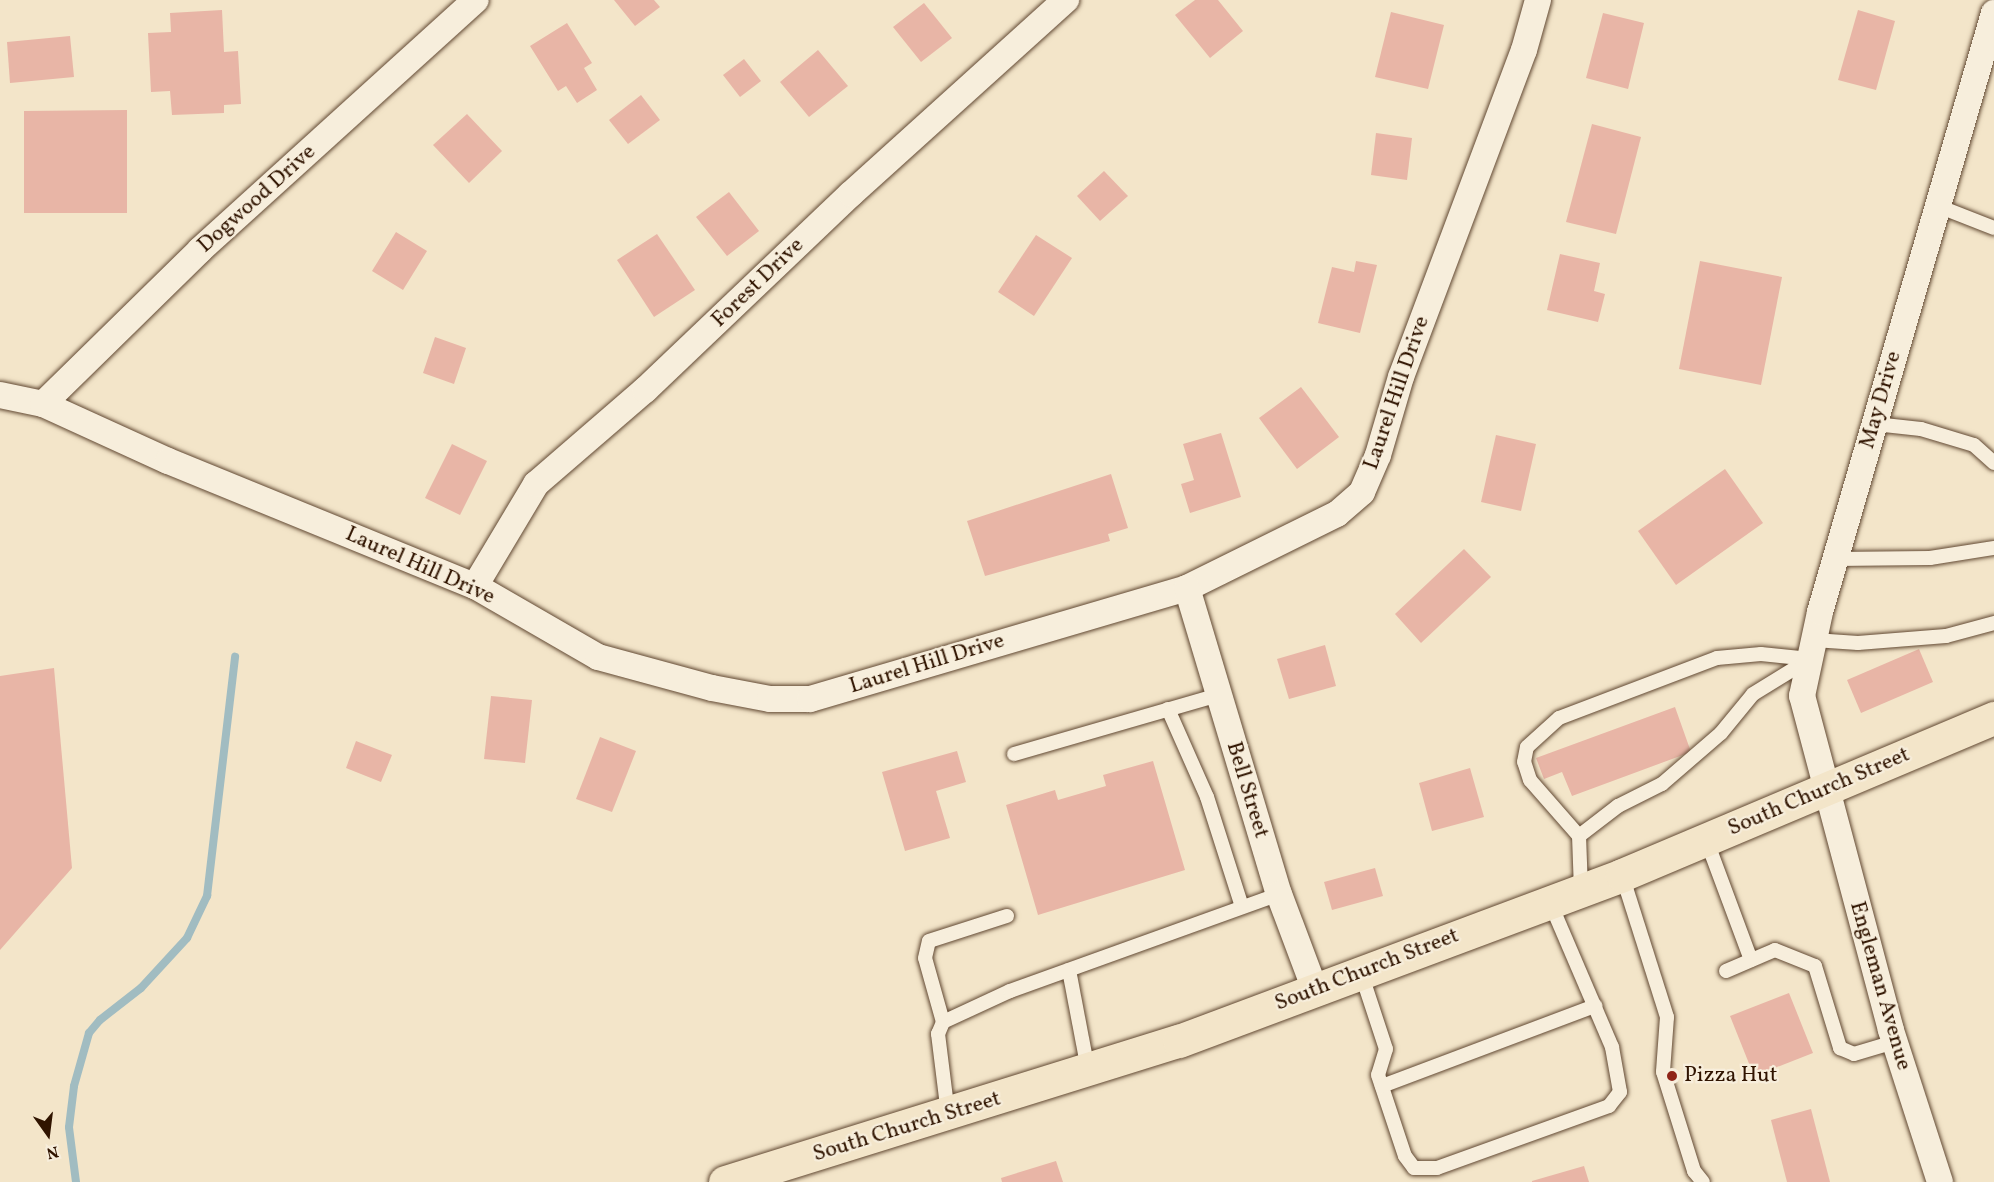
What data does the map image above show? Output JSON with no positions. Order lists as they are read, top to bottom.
{
  "streets": {
    "main road": ["South Church Street"],
    "street": [
      "Dogwood Drive",
      "Forest Drive",
      "Laurel Hill Drive",
      "May Drive",
      "Bell Street",
      "Engleman Avenue"
    ]
  },
  "crossings": [
    ["Dogwood Drive", "Laurel Hill Drive"],
    ["Forest Drive", "Laurel Hill Drive"],
    ["Laurel Hill Drive", "Bell Street"],
    ["May Drive", "South Church Street"],
    ["May Drive", "Engleman Avenue"],
    ["Bell Street", "South Church Street"],
    ["South Church Street", "Engleman Avenue"]
  ],
  "places": ["Pizza Hut"],
  "north": "bottom"
}
